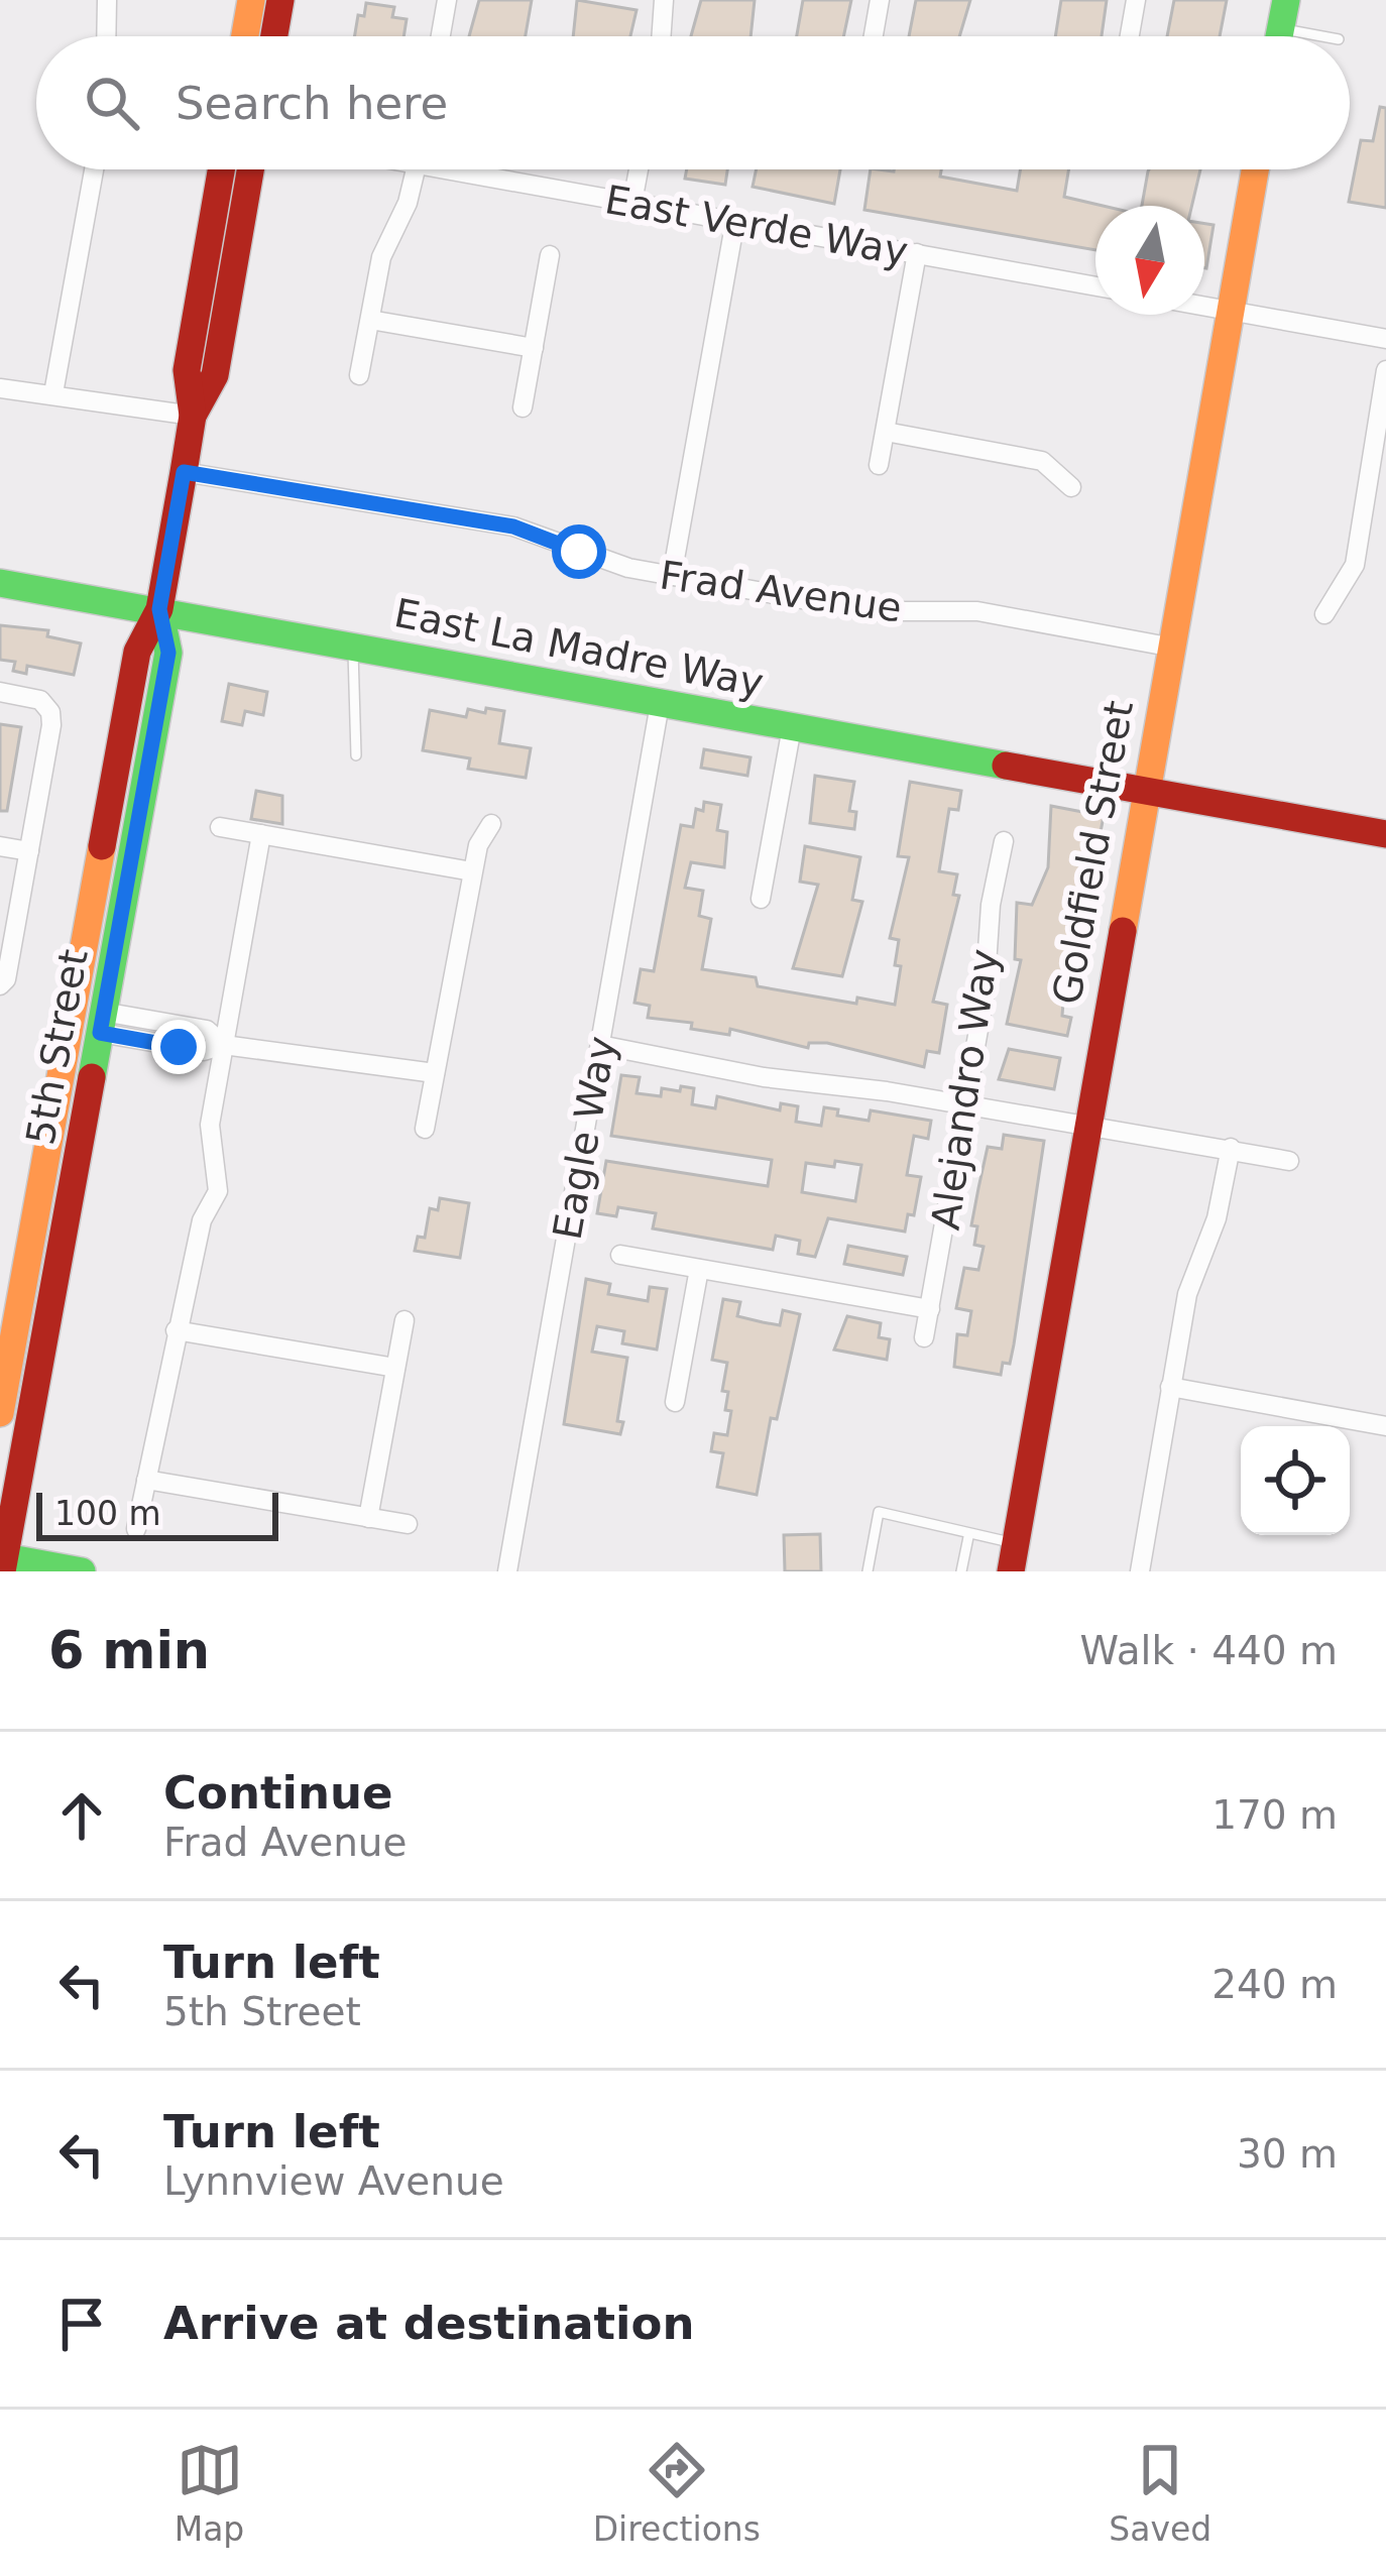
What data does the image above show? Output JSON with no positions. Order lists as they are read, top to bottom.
{
  "streets": {
    "street": [
      "East Verde Way",
      "Frad Avenue",
      "East La Madre Way",
      "Goldfield Street",
      "5th Street",
      "Alejandro Way",
      "Eagle Way"
    ]
  },
  "crossings": [
    ["Frad Avenue", "Goldfield Street"],
    ["Frad Avenue", "5th Street"],
    ["East La Madre Way", "Goldfield Street"],
    ["East La Madre Way", "5th Street"],
    ["East La Madre Way", "Eagle Way"]
  ],
  "scale_bar": "100 m",
  "north": "bottom",
  "page": {
    "search": "Search here",
    "scale": "100 m",
    "heading": ["6 min", "Walk · 440 m"],
    "list": [
      ["Continue", "Frad Avenue", "170 m"],
      ["Turn left", "5th Street", "240 m"],
      ["Turn left", "Lynnview Avenue", "30 m"],
      "Arrive at destination"
    ],
    "nav": ["Map", "Directions", "Saved"]
  }
}
